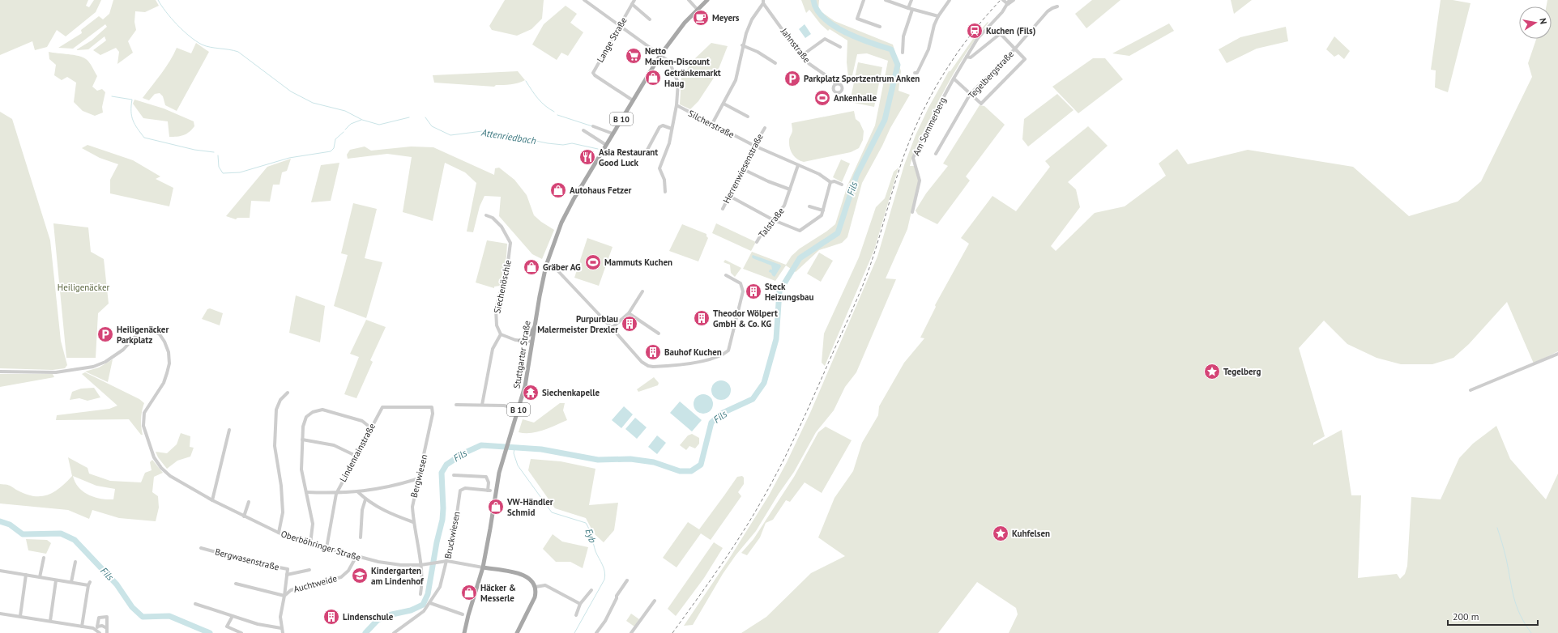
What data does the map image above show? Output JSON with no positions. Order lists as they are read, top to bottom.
{
  "streets": {
    "main road": ["B 10", "Stuttgarter Straße"],
    "street": [
      "Lange Straße",
      "Jahnstraße",
      "Tegelbergstraße",
      "Silcherstraße",
      "Am Sommerberg",
      "Herrenwiesenstraße",
      "Talstraße",
      "Siechenöschle",
      "Lindenrainstraße",
      "Bergwiesen",
      "Bruckwiesen",
      "Oberböhringer Straße",
      "Bergwasenstraße",
      "Auchtweide"
    ]
  },
  "crossings": [
    ["Lange Straße", "B 10"],
    ["B 10", "Stuttgarter Straße"],
    ["Silcherstraße", "Herrenwiesenstraße"],
    ["Silcherstraße", "Talstraße"],
    ["Stuttgarter Straße", "Oberböhringer Straße"],
    ["Lindenrainstraße", "Bergwiesen"],
    ["Lindenrainstraße", "Oberböhringer Straße"],
    ["Bergwiesen", "Oberböhringer Straße"],
    ["Bruckwiesen", "Oberböhringer Straße"],
    ["Oberböhringer Straße", "Auchtweide"],
    ["Bergwasenstraße", "Auchtweide"]
  ],
  "water": ["Attenriedbach", "Fils", "Eyb"],
  "parks": ["Heiligenäcker"],
  "places": {
    "cafe": ["Meyers"],
    "station": ["Kuchen (Fils)"],
    "supermarket": ["Netto Marken-Discount"],
    "shop": [
      "Getränkemarkt Haug",
      "Autohaus Fetzer",
      "Gräber AG",
      "VW-Händler Schmid",
      "Häcker & Messerle"
    ],
    "parking": ["Parkplatz Sportzentrum Anken", "Heiligenäcker Parkplatz"],
    "sports": ["Ankenhalle", "Mammuts Kuchen"],
    "restaurant": ["Asia Restaurant Good Luck"],
    "building": [
      "Steck Heizungsbau",
      "Theodor Wölpert GmbH & Co. KG",
      "Purpurblau Malermeister Drexler",
      "Bauhof Kuchen",
      "Lindenschule"
    ],
    "place": ["Tegelberg", "Kuhfelsen"],
    "temple": ["Siechenkapelle"],
    "school or university": ["Kindergarten am Lindenhof"]
  },
  "scale_bar": "200 m",
  "north": "right"
}
